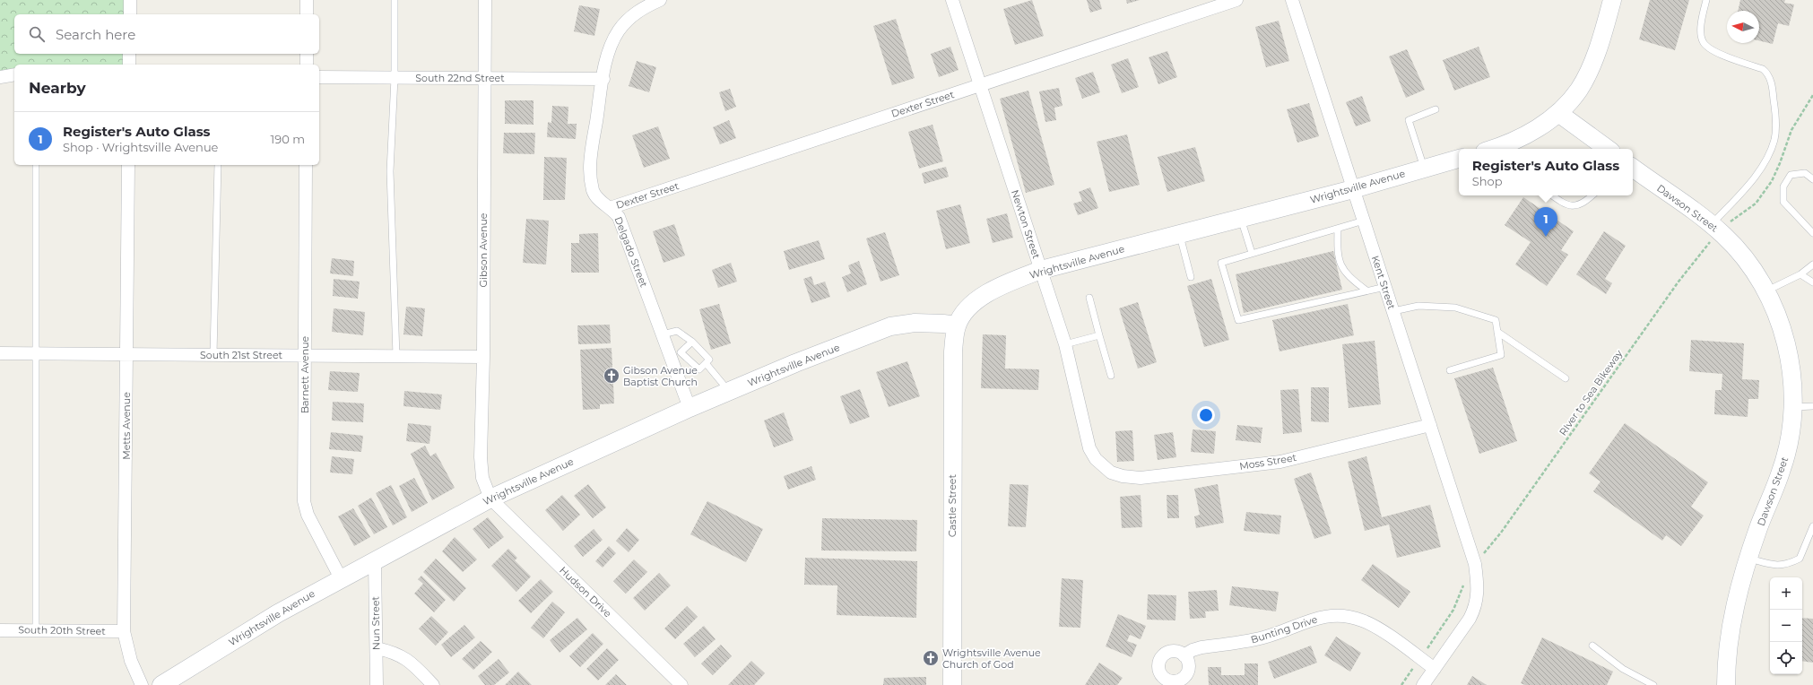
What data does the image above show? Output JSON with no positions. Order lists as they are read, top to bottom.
{
  "streets": {
    "street": [
      "South 22nd Street",
      "Dexter Street",
      "Wrightsville Avenue",
      "Dawson Street",
      "Newton Street",
      "Gibson Avenue",
      "Delgado Street",
      "Kent Street",
      "South 21st Street",
      "Barnett Avenue",
      "Metts Avenue",
      "Moss Street",
      "Castle Street",
      "Hudson Drive",
      "Nun Street",
      "Bunting Drive",
      "South 20th Street"
    ],
    "path": ["RIver to Sea Bikeway"]
  },
  "crossings": [
    ["South 22nd Street", "Gibson Avenue"],
    ["South 22nd Street", "Delgado Street"],
    ["Dexter Street", "Newton Street"],
    ["Dexter Street", "Delgado Street"],
    ["Wrightsville Avenue", "Newton Street"],
    ["Wrightsville Avenue", "Gibson Avenue"],
    ["Wrightsville Avenue", "Delgado Street"],
    ["Wrightsville Avenue", "Kent Street"],
    ["Wrightsville Avenue", "Barnett Avenue"],
    ["Wrightsville Avenue", "Castle Street"],
    ["Wrightsville Avenue", "Hudson Drive"],
    ["Wrightsville Avenue", "Nun Street"],
    ["Dawson Street", "RIver to Sea Bikeway"],
    ["Newton Street", "Moss Street"],
    ["Gibson Avenue", "South 21st Street"],
    ["Gibson Avenue", "Hudson Drive"],
    ["Kent Street", "RIver to Sea Bikeway"],
    ["Kent Street", "Moss Street"],
    ["Kent Street", "Bunting Drive"],
    ["South 21st Street", "Barnett Avenue"],
    ["South 21st Street", "Metts Avenue"],
    ["Metts Avenue", "South 20th Street"]
  ],
  "places": {
    "church": ["Gibson Avenue Baptist Church", "Wrightsville Avenue Church of God"]
  },
  "north": "left",
  "page": {
    "search": "Search here",
    "heading": "Nearby",
    "list": [
      {
        "mark": "1",
        "name": "Register's Auto Glass",
        "note": "Shop · Wrightsville Avenue",
        "value": "190 m"
      }
    ],
    "popup": ["Register's Auto Glass", "Shop"],
    "pins": "1",
    "map_buttons": ["+", "−"]
  }
}
